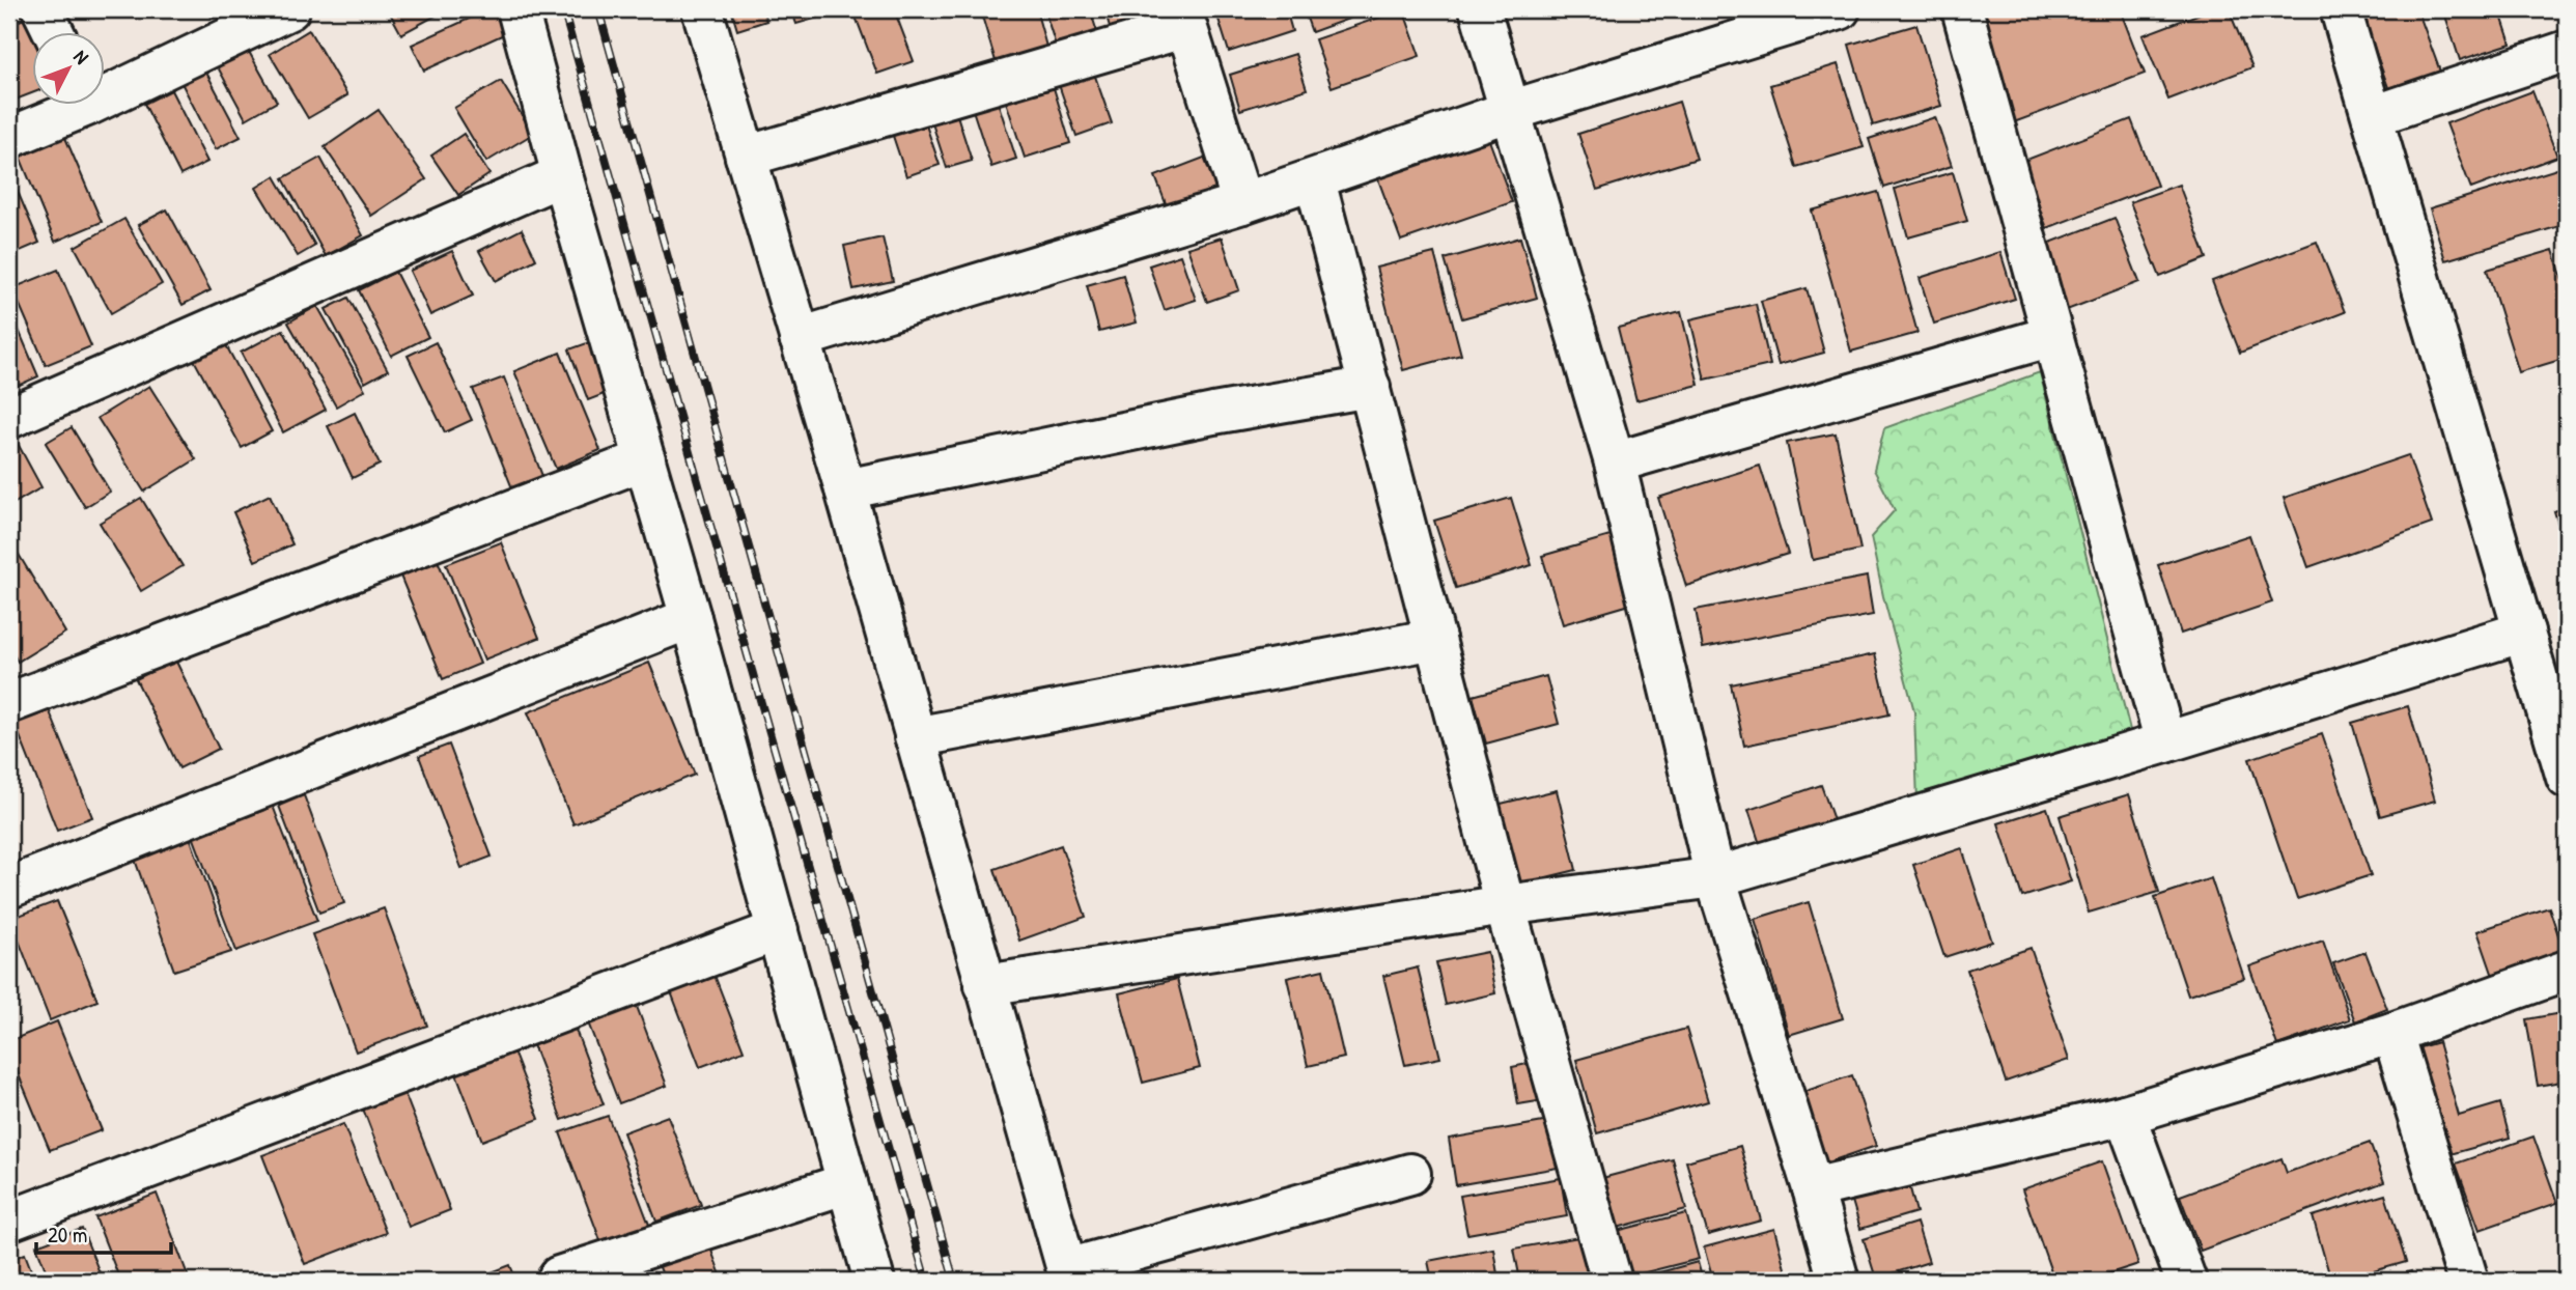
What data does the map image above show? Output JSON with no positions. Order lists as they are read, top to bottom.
{
  "scale_bar": "20 m",
  "north": "top right"
}
